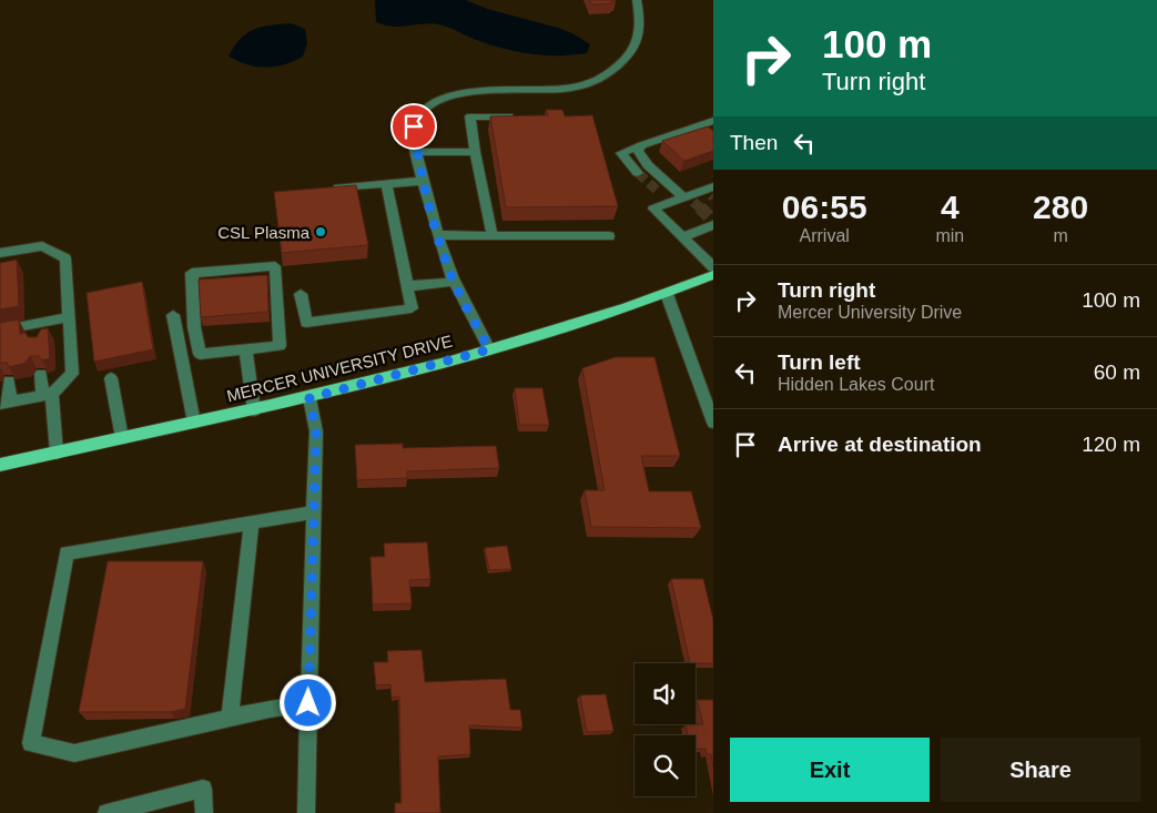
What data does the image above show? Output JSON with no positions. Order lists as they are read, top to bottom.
{
  "streets": {
    "main road": ["MERCER UNIVERSITY DRIVE"]
  },
  "places": ["CSL Plasma"],
  "page": {
    "turn": ["100 m", "Turn right"],
    "then": "Then",
    "eta": [
      "06:55",
      "Arrival",
      "4",
      "min",
      "280",
      "m"
    ],
    "list": [
      {
        "name": "Turn right",
        "note": "Mercer University Drive",
        "value": "100 m"
      },
      {
        "name": "Turn left",
        "note": "Hidden Lakes Court",
        "value": "60 m"
      },
      {
        "name": "Arrive at destination",
        "value": "120 m"
      }
    ],
    "buttons": ["Exit", "Share"]
  }
}
